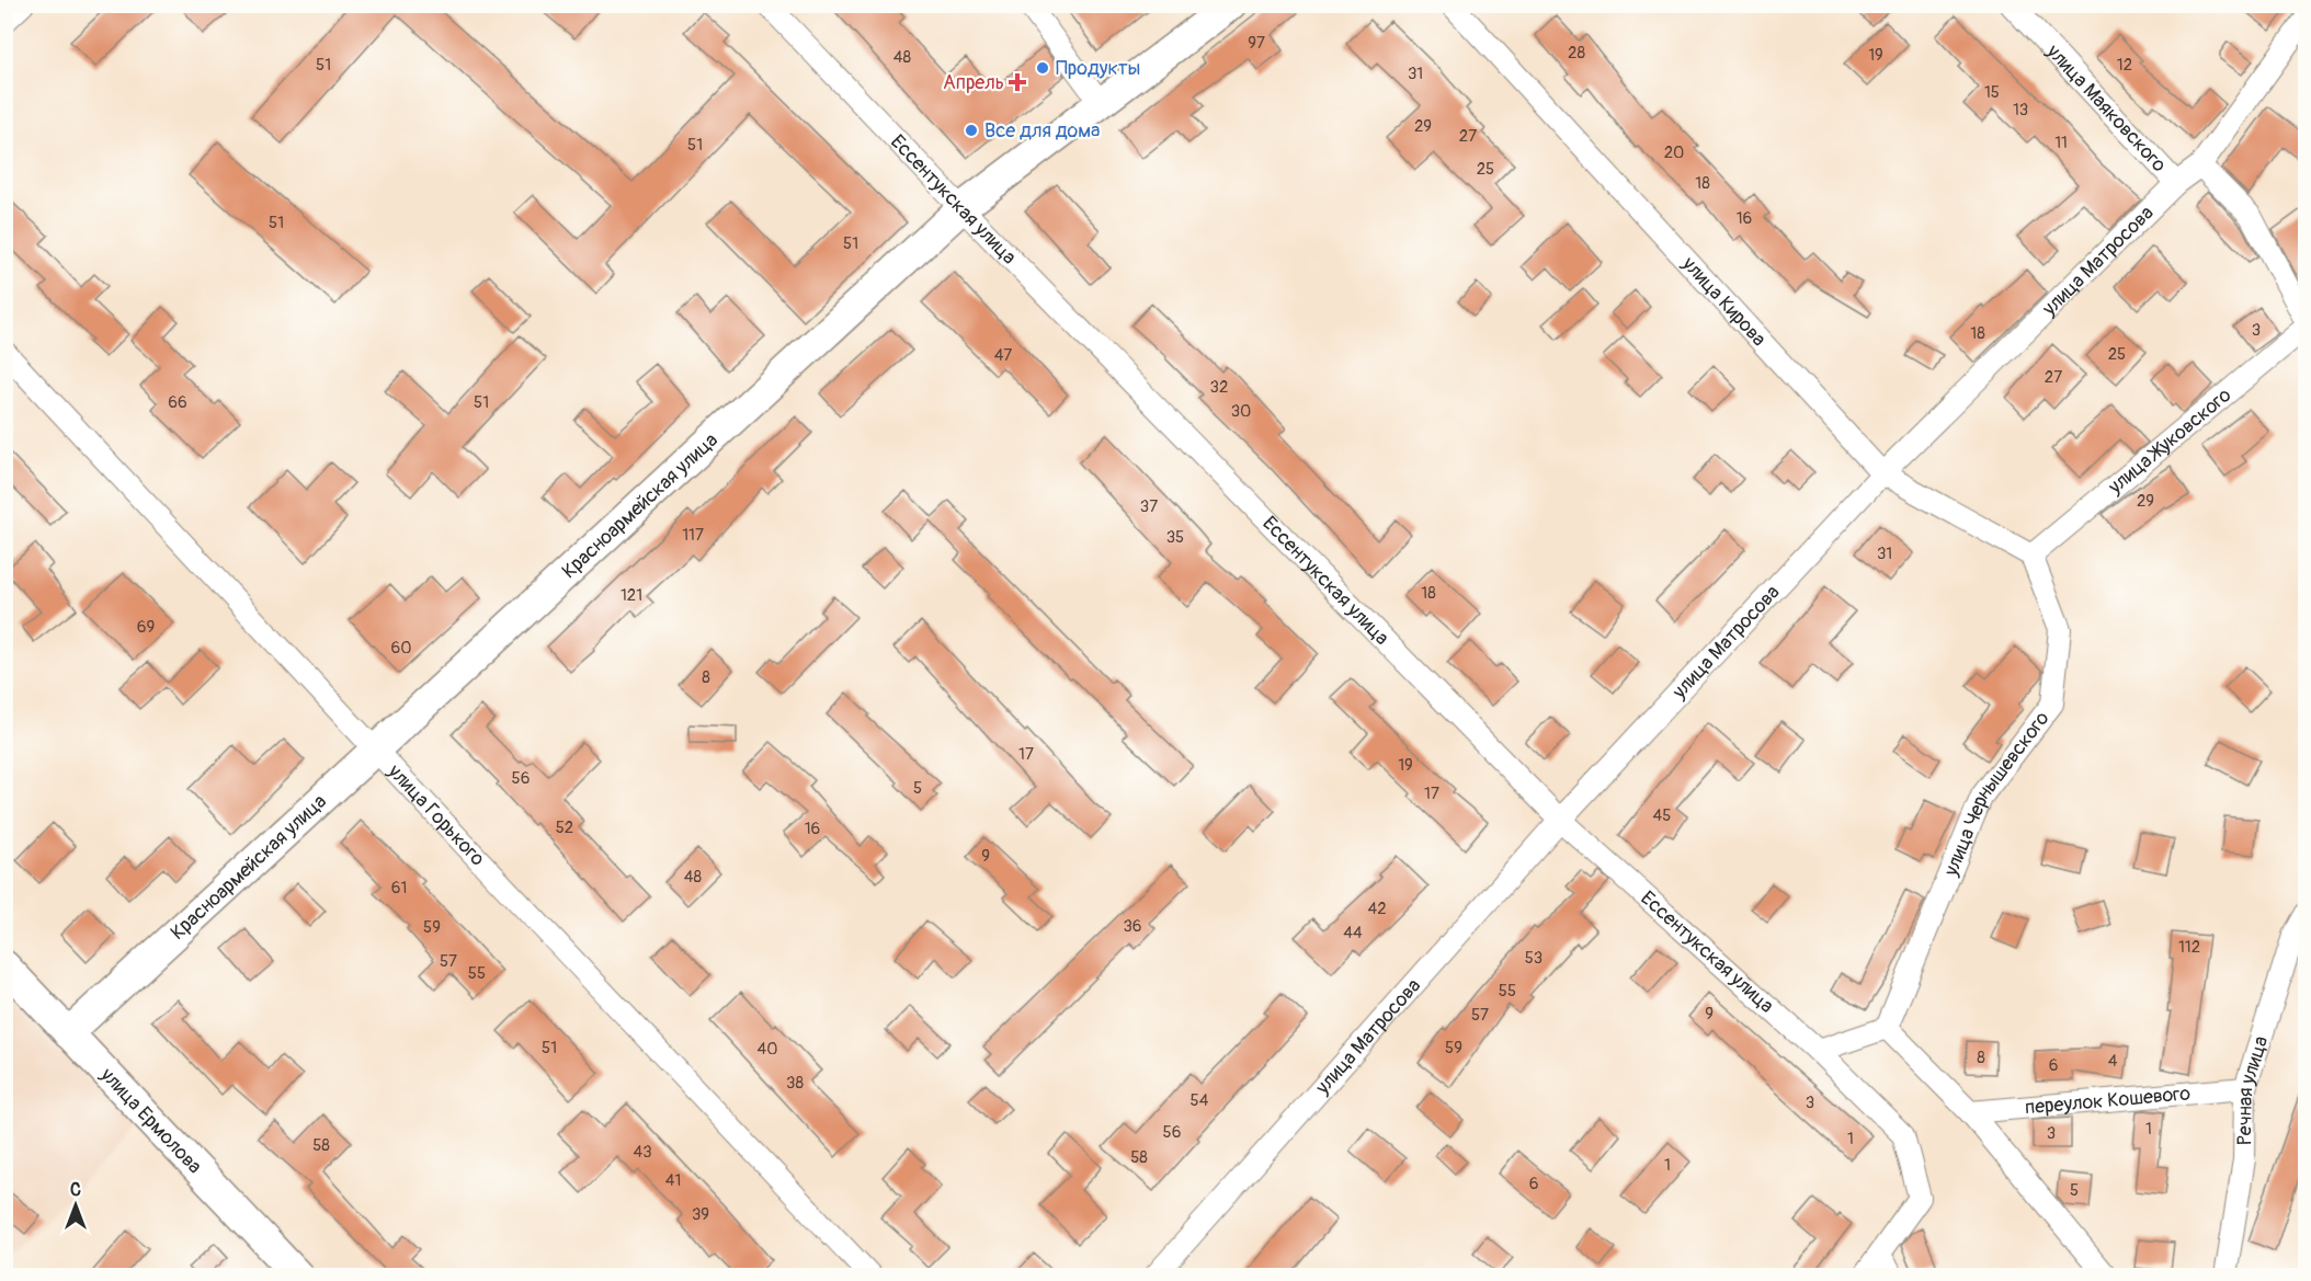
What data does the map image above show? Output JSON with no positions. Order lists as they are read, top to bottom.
{
  "streets": {
    "street": [
      "улица Маяковского",
      "Ессентукская улица",
      "улица Матросова",
      "улица Кирова",
      "улица Жуковского",
      "Красноармейская улица",
      "улица Чернышевского",
      "улица Горького",
      "Речная улица",
      "переулок Кошевого",
      "улица Ермолова"
    ]
  },
  "crossings": [
    ["улица Маяковского", "улица Матросова"],
    ["улица Маяковского", "улица Жуковского"],
    ["Ессентукская улица", "улица Матросова"],
    ["Ессентукская улица", "Красноармейская улица"],
    ["улица Матросова", "улица Кирова"],
    ["улица Кирова", "улица Жуковского"],
    ["улица Кирова", "улица Чернышевского"],
    ["улица Жуковского", "улица Чернышевского"],
    ["Красноармейская улица", "улица Горького"],
    ["Красноармейская улица", "улица Ермолова"],
    ["Речная улица", "переулок Кошевого"]
  ],
  "places": {
    "other": ["Продукты", "Все для дома"],
    "health": ["Апрель"]
  },
  "house_numbers": [
    "97",
    "28",
    "19",
    "48",
    "51",
    "12",
    "31",
    "15",
    "13",
    "29",
    "27",
    "11",
    "51",
    "20",
    "25",
    "18",
    "16",
    "51",
    "51",
    "3",
    "18",
    "25",
    "47",
    "27",
    "32",
    "66",
    "51",
    "30",
    "29",
    "37",
    "117",
    "35",
    "31",
    "18",
    "121",
    "69",
    "60",
    "8",
    "17",
    "19",
    "56",
    "5",
    "17",
    "45",
    "52",
    "16",
    "9",
    "48",
    "61",
    "42",
    "36",
    "59",
    "44",
    "112",
    "53",
    "57",
    "55",
    "55",
    "9",
    "57",
    "51",
    "59",
    "40",
    "8",
    "4",
    "6",
    "38",
    "54",
    "3",
    "1",
    "56",
    "3",
    "1",
    "58",
    "43",
    "58",
    "1",
    "41",
    "6",
    "5",
    "39"
  ],
  "north": "top"
}
